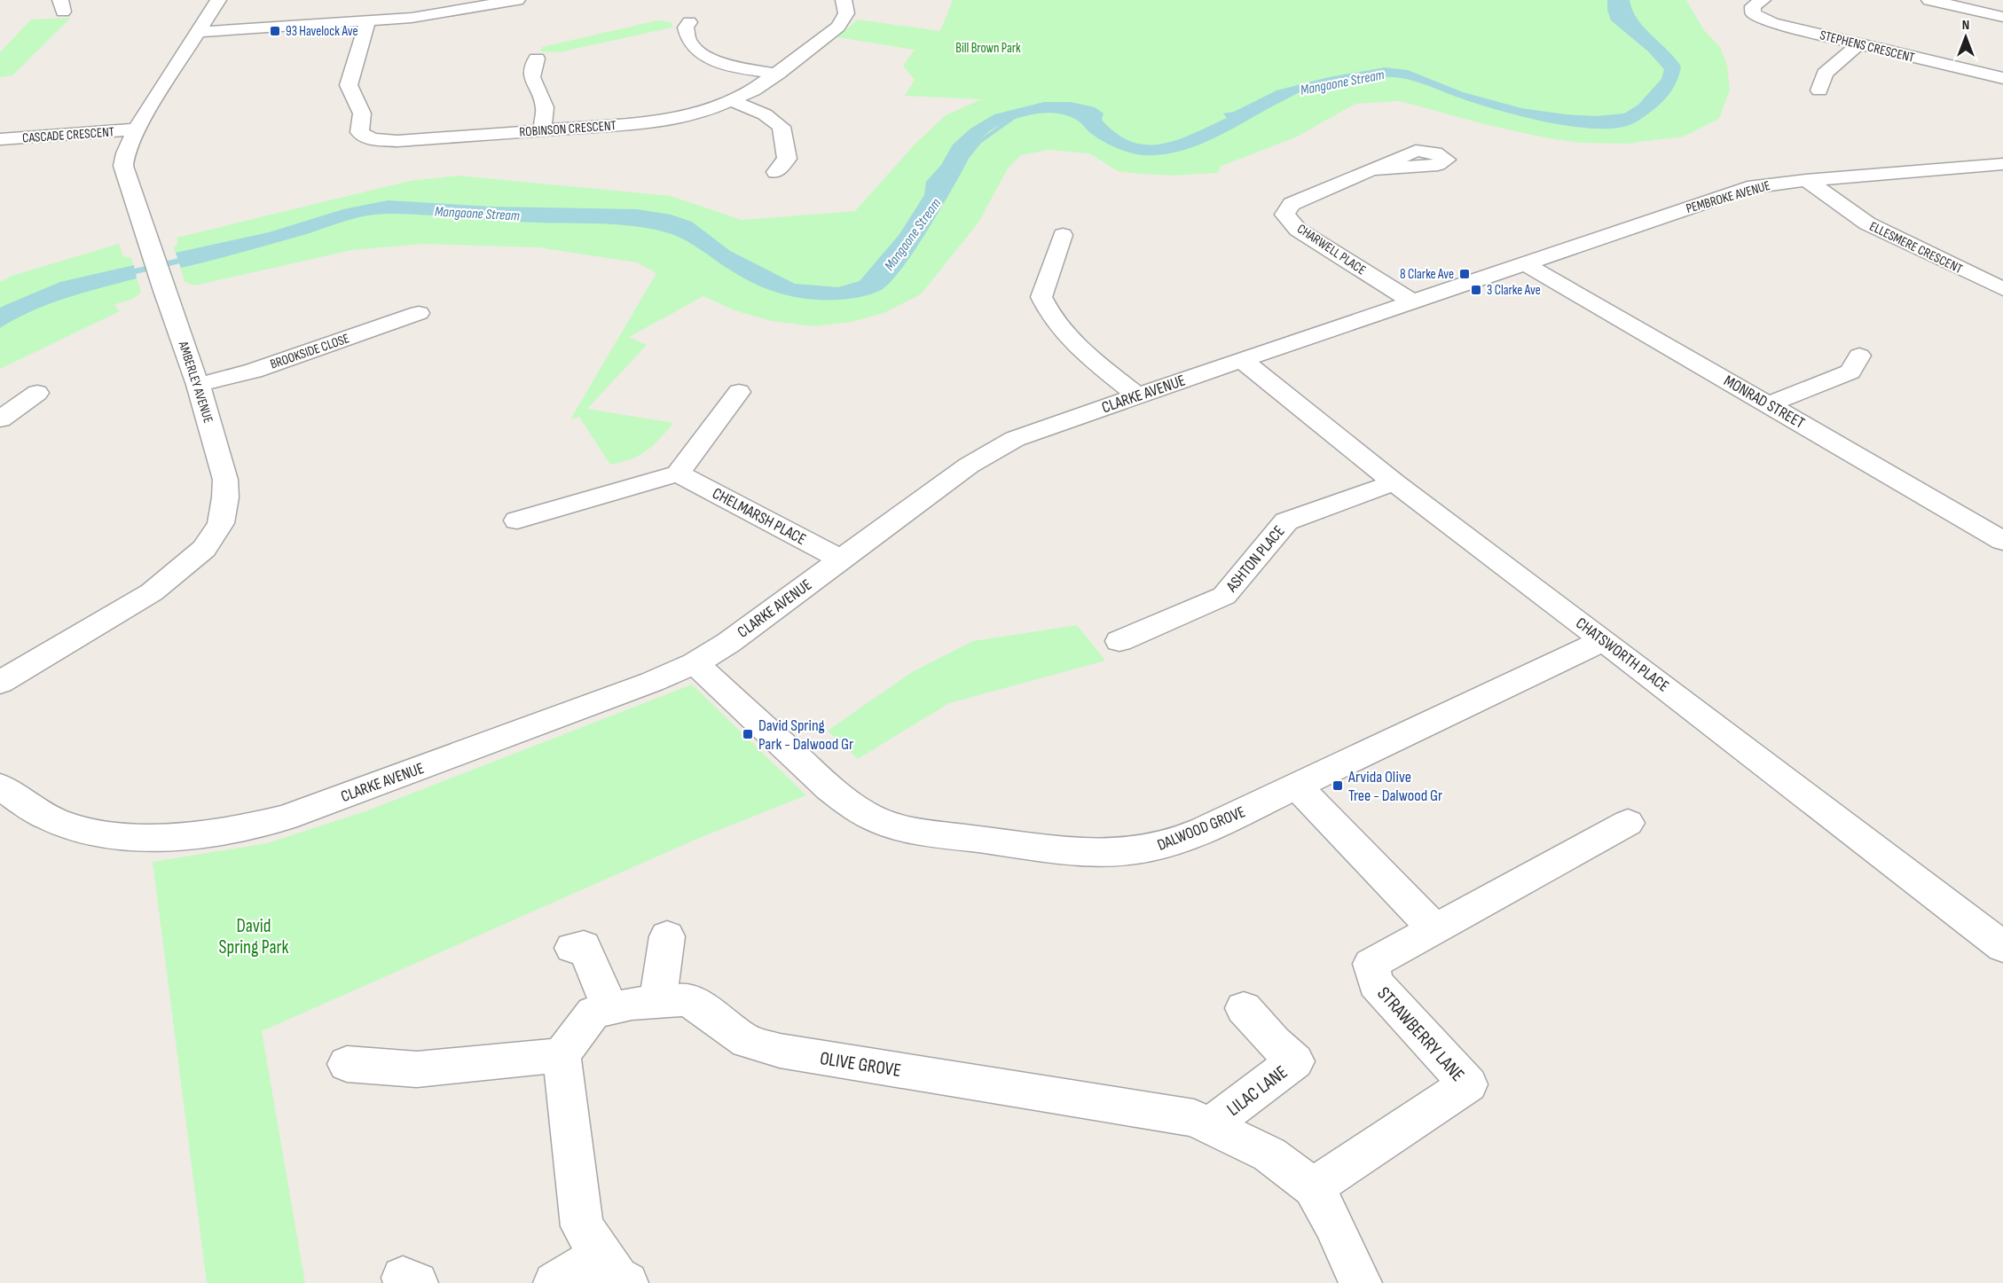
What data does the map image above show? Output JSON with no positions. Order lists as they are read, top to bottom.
{
  "streets": {
    "street": [
      "STEPHENS CRESCENT",
      "ROBINSON CRESCENT",
      "CASCADE CRESCENT",
      "PEMBROKE AVENUE",
      "ELLESMERE CRESCENT",
      "CHARWELL PLACE",
      "BROOKSIDE CLOSE",
      "AMBERLEY AVENUE",
      "CLARKE AVENUE",
      "MONRAD STREET",
      "CHELMARSH PLACE",
      "ASHTON PLACE",
      "CHATSWORTH PLACE",
      "DALWOOD GROVE",
      "STRAWBERRY LANE",
      "OLIVE GROVE",
      "LILAC LANE"
    ]
  },
  "crossings": [
    ["CASCADE CRESCENT", "AMBERLEY AVENUE"],
    ["PEMBROKE AVENUE", "ELLESMERE CRESCENT"],
    ["PEMBROKE AVENUE", "CLARKE AVENUE"],
    ["PEMBROKE AVENUE", "MONRAD STREET"],
    ["CHARWELL PLACE", "CLARKE AVENUE"],
    ["BROOKSIDE CLOSE", "AMBERLEY AVENUE"],
    ["CLARKE AVENUE", "MONRAD STREET"],
    ["CLARKE AVENUE", "CHELMARSH PLACE"],
    ["CLARKE AVENUE", "CHATSWORTH PLACE"],
    ["CLARKE AVENUE", "DALWOOD GROVE"],
    ["ASHTON PLACE", "CHATSWORTH PLACE"],
    ["CHATSWORTH PLACE", "DALWOOD GROVE"],
    ["STRAWBERRY LANE", "OLIVE GROVE"],
    ["OLIVE GROVE", "LILAC LANE"]
  ],
  "water": ["Mangaone Stream"],
  "parks": ["Bill Brown Park", "David Spring Park"],
  "places": {
    "transit": [
      "93 Havelock Ave",
      "8 Clarke Ave",
      "3 Clarke Ave",
      "David Spring Park - Dalwood Gr",
      "Arvida Olive Tree - Dalwood Gr"
    ]
  },
  "north": "top"
}
